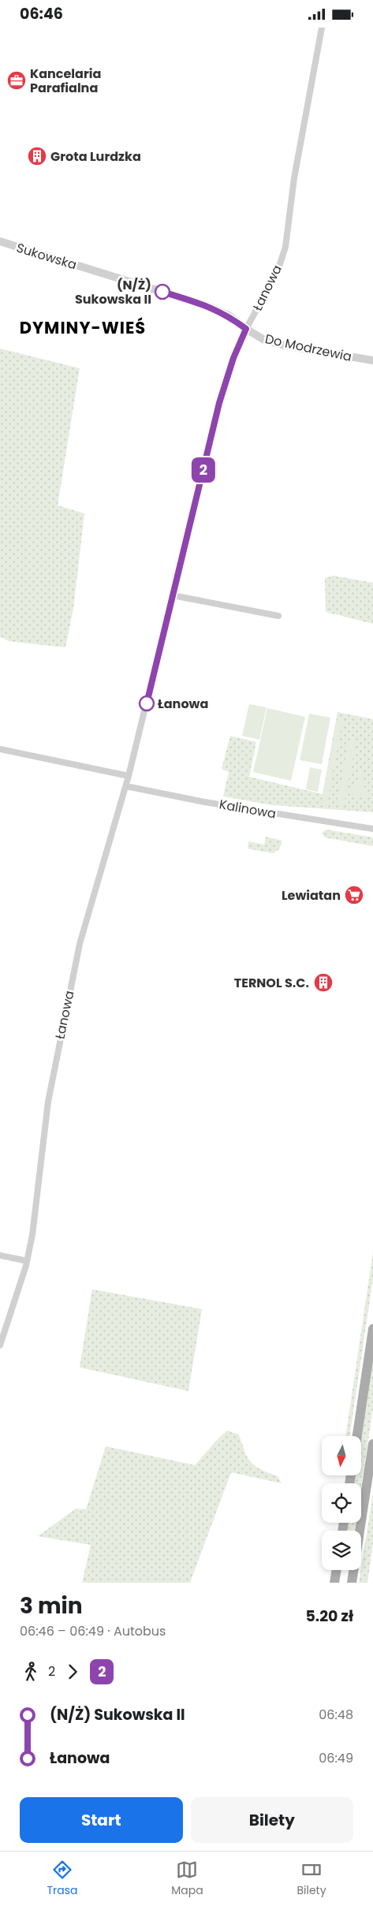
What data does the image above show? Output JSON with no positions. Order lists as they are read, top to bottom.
{
  "streets": {
    "street": [
      "Sukowska",
      "Łanowa",
      "Do Modrzewia",
      "Kalinowa"
    ]
  },
  "crossings": [
    ["Sukowska", "Łanowa"],
    ["Sukowska", "Do Modrzewia"],
    ["Łanowa", "Do Modrzewia"],
    ["Łanowa", "Kalinowa"]
  ],
  "districts": ["DYMINY-WIEŚ"],
  "places": {
    "office": ["Kancelaria Parafialna"],
    "building": ["Grota Lurdzka", "TERNOL S.C."],
    "other": ["(N/Ż) Sukowska II", "Łanowa"],
    "supermarket": ["Lewiatan"]
  },
  "lines": ["bus line 2"],
  "north": "bottom",
  "page": {
    "status": "06:46",
    "on_map": "2",
    "heading": ["3 min", "06:46 – 06:49 · Autobus", "5.20 zł"],
    "legs": ["2", "2"],
    "list": [
      {
        "name": "(N/Ż) Sukowska II",
        "value": "06:48"
      },
      {
        "name": "Łanowa",
        "value": "06:49"
      }
    ],
    "buttons": ["Start", "Bilety"],
    "tabs": ["Trasa", "Mapa", "Bilety"]
  }
}
